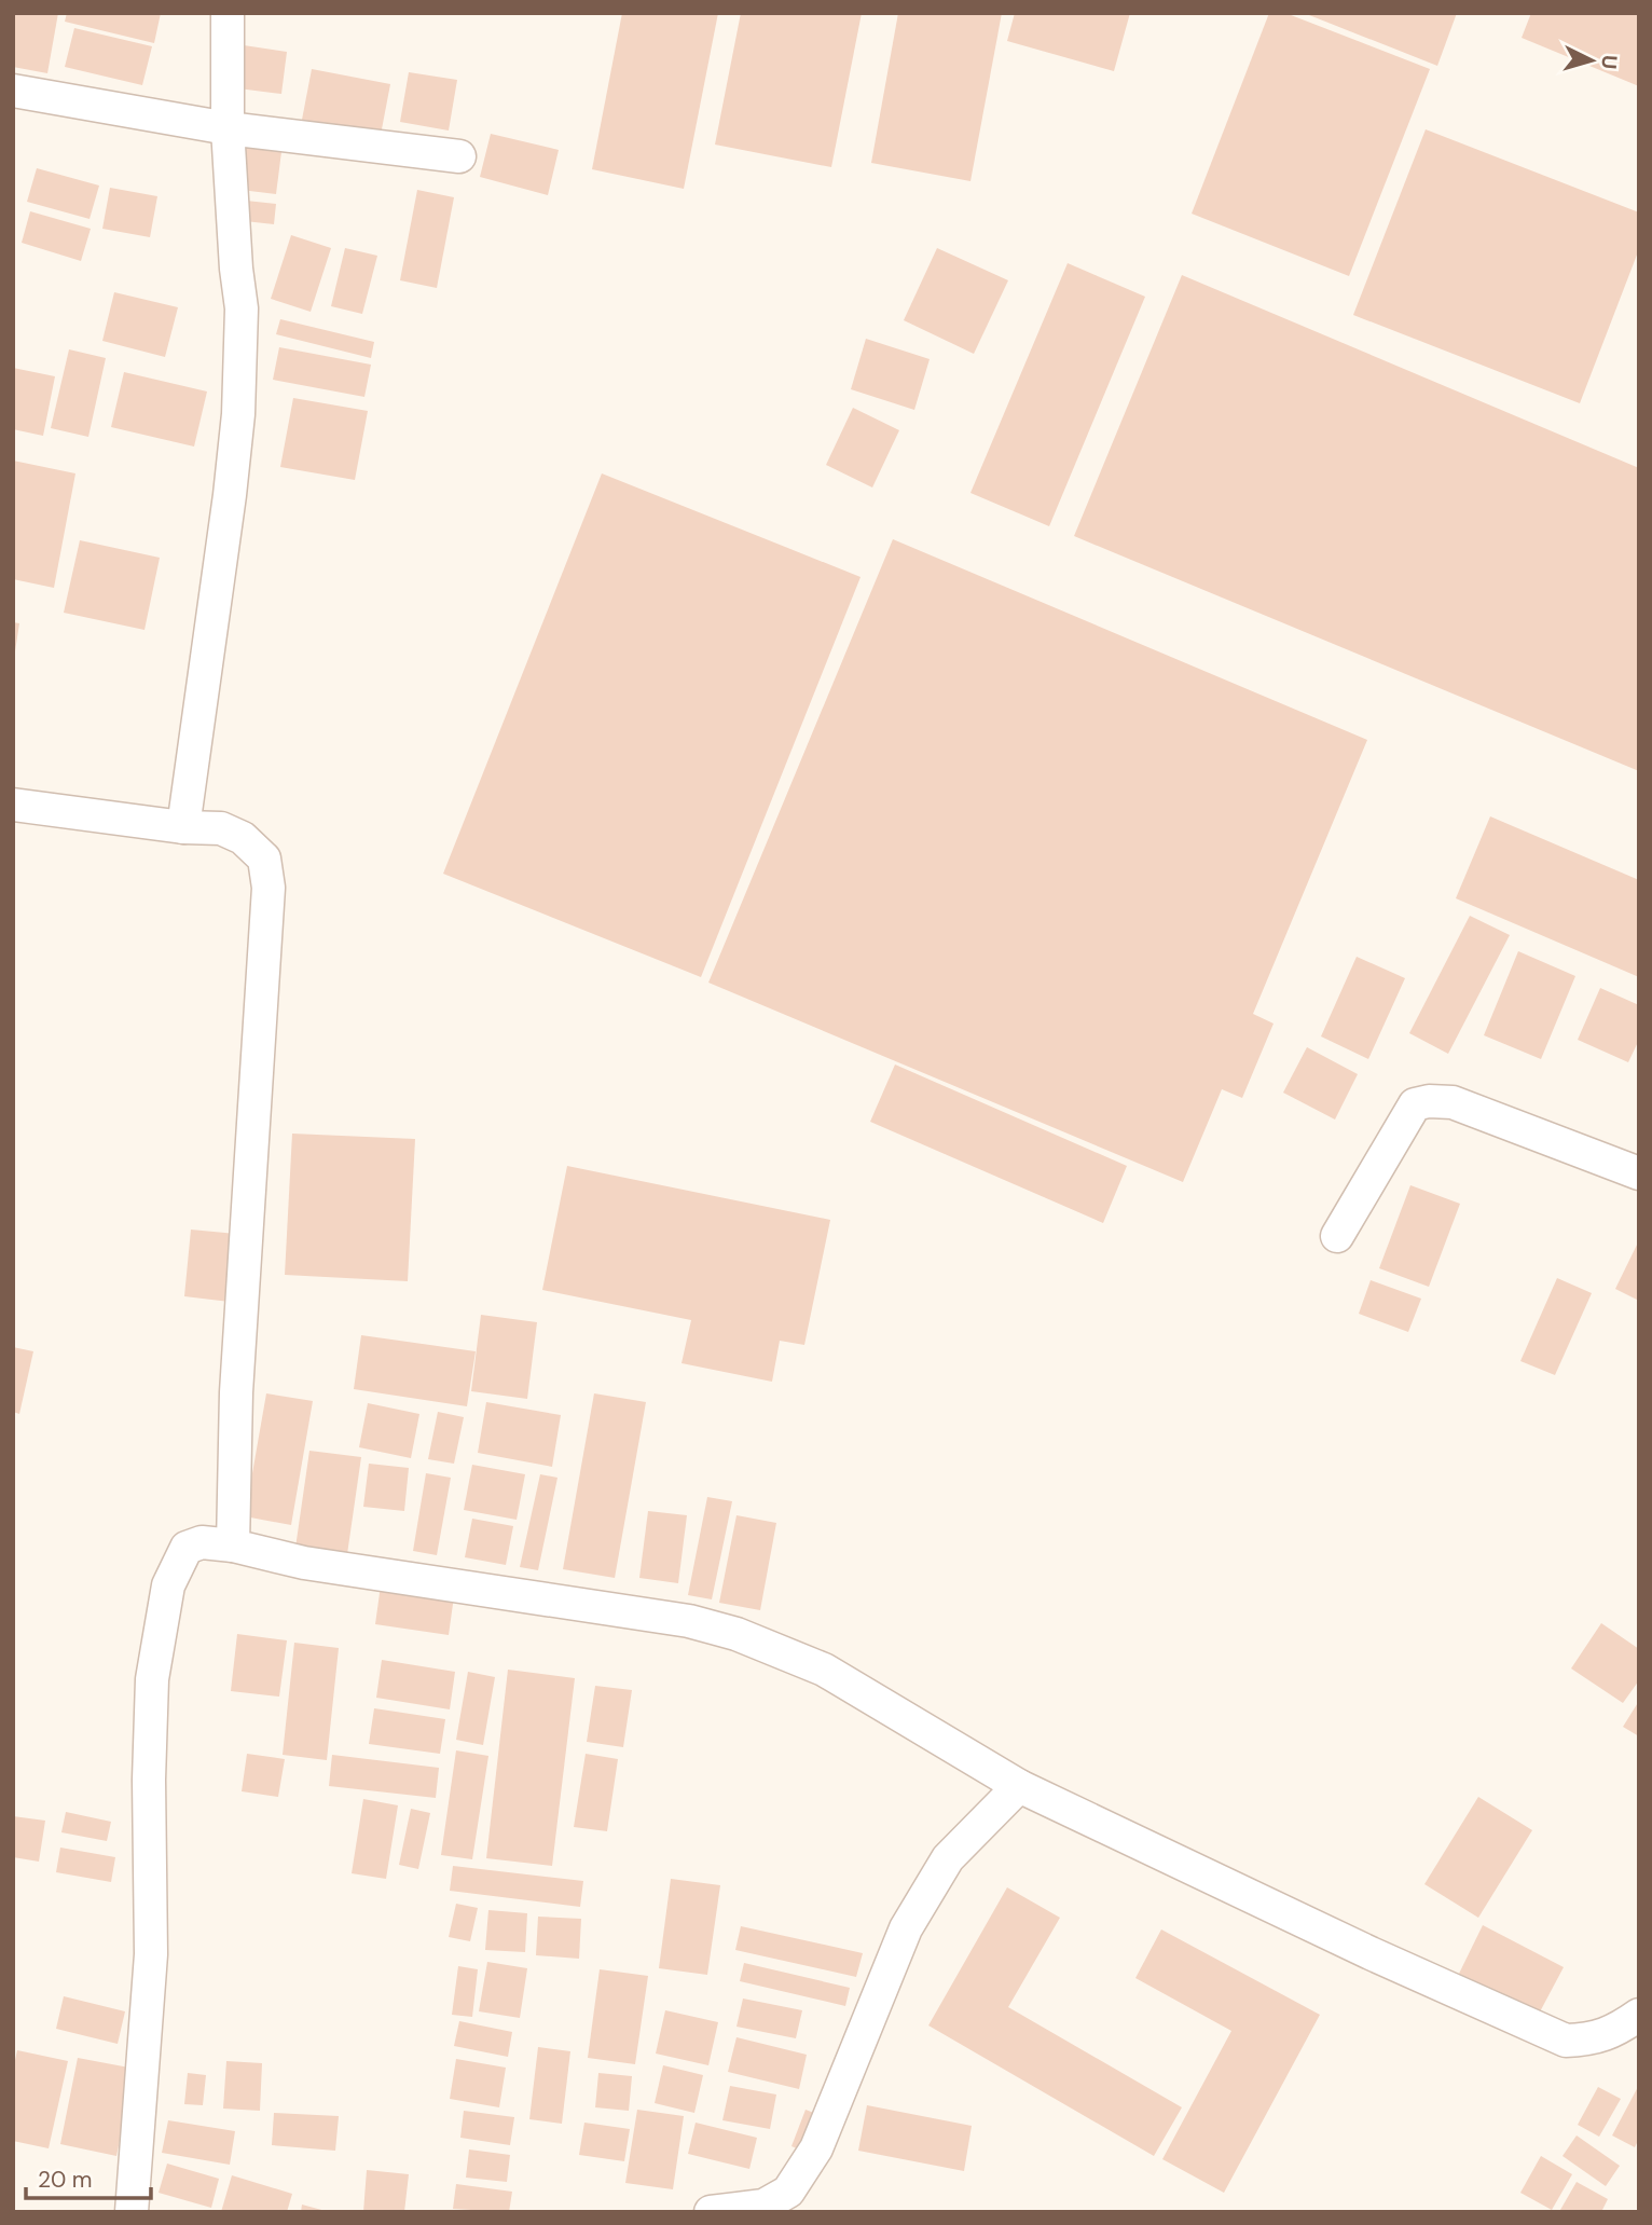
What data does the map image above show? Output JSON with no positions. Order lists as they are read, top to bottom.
{
  "scale_bar": "20 m",
  "north": "right"
}
